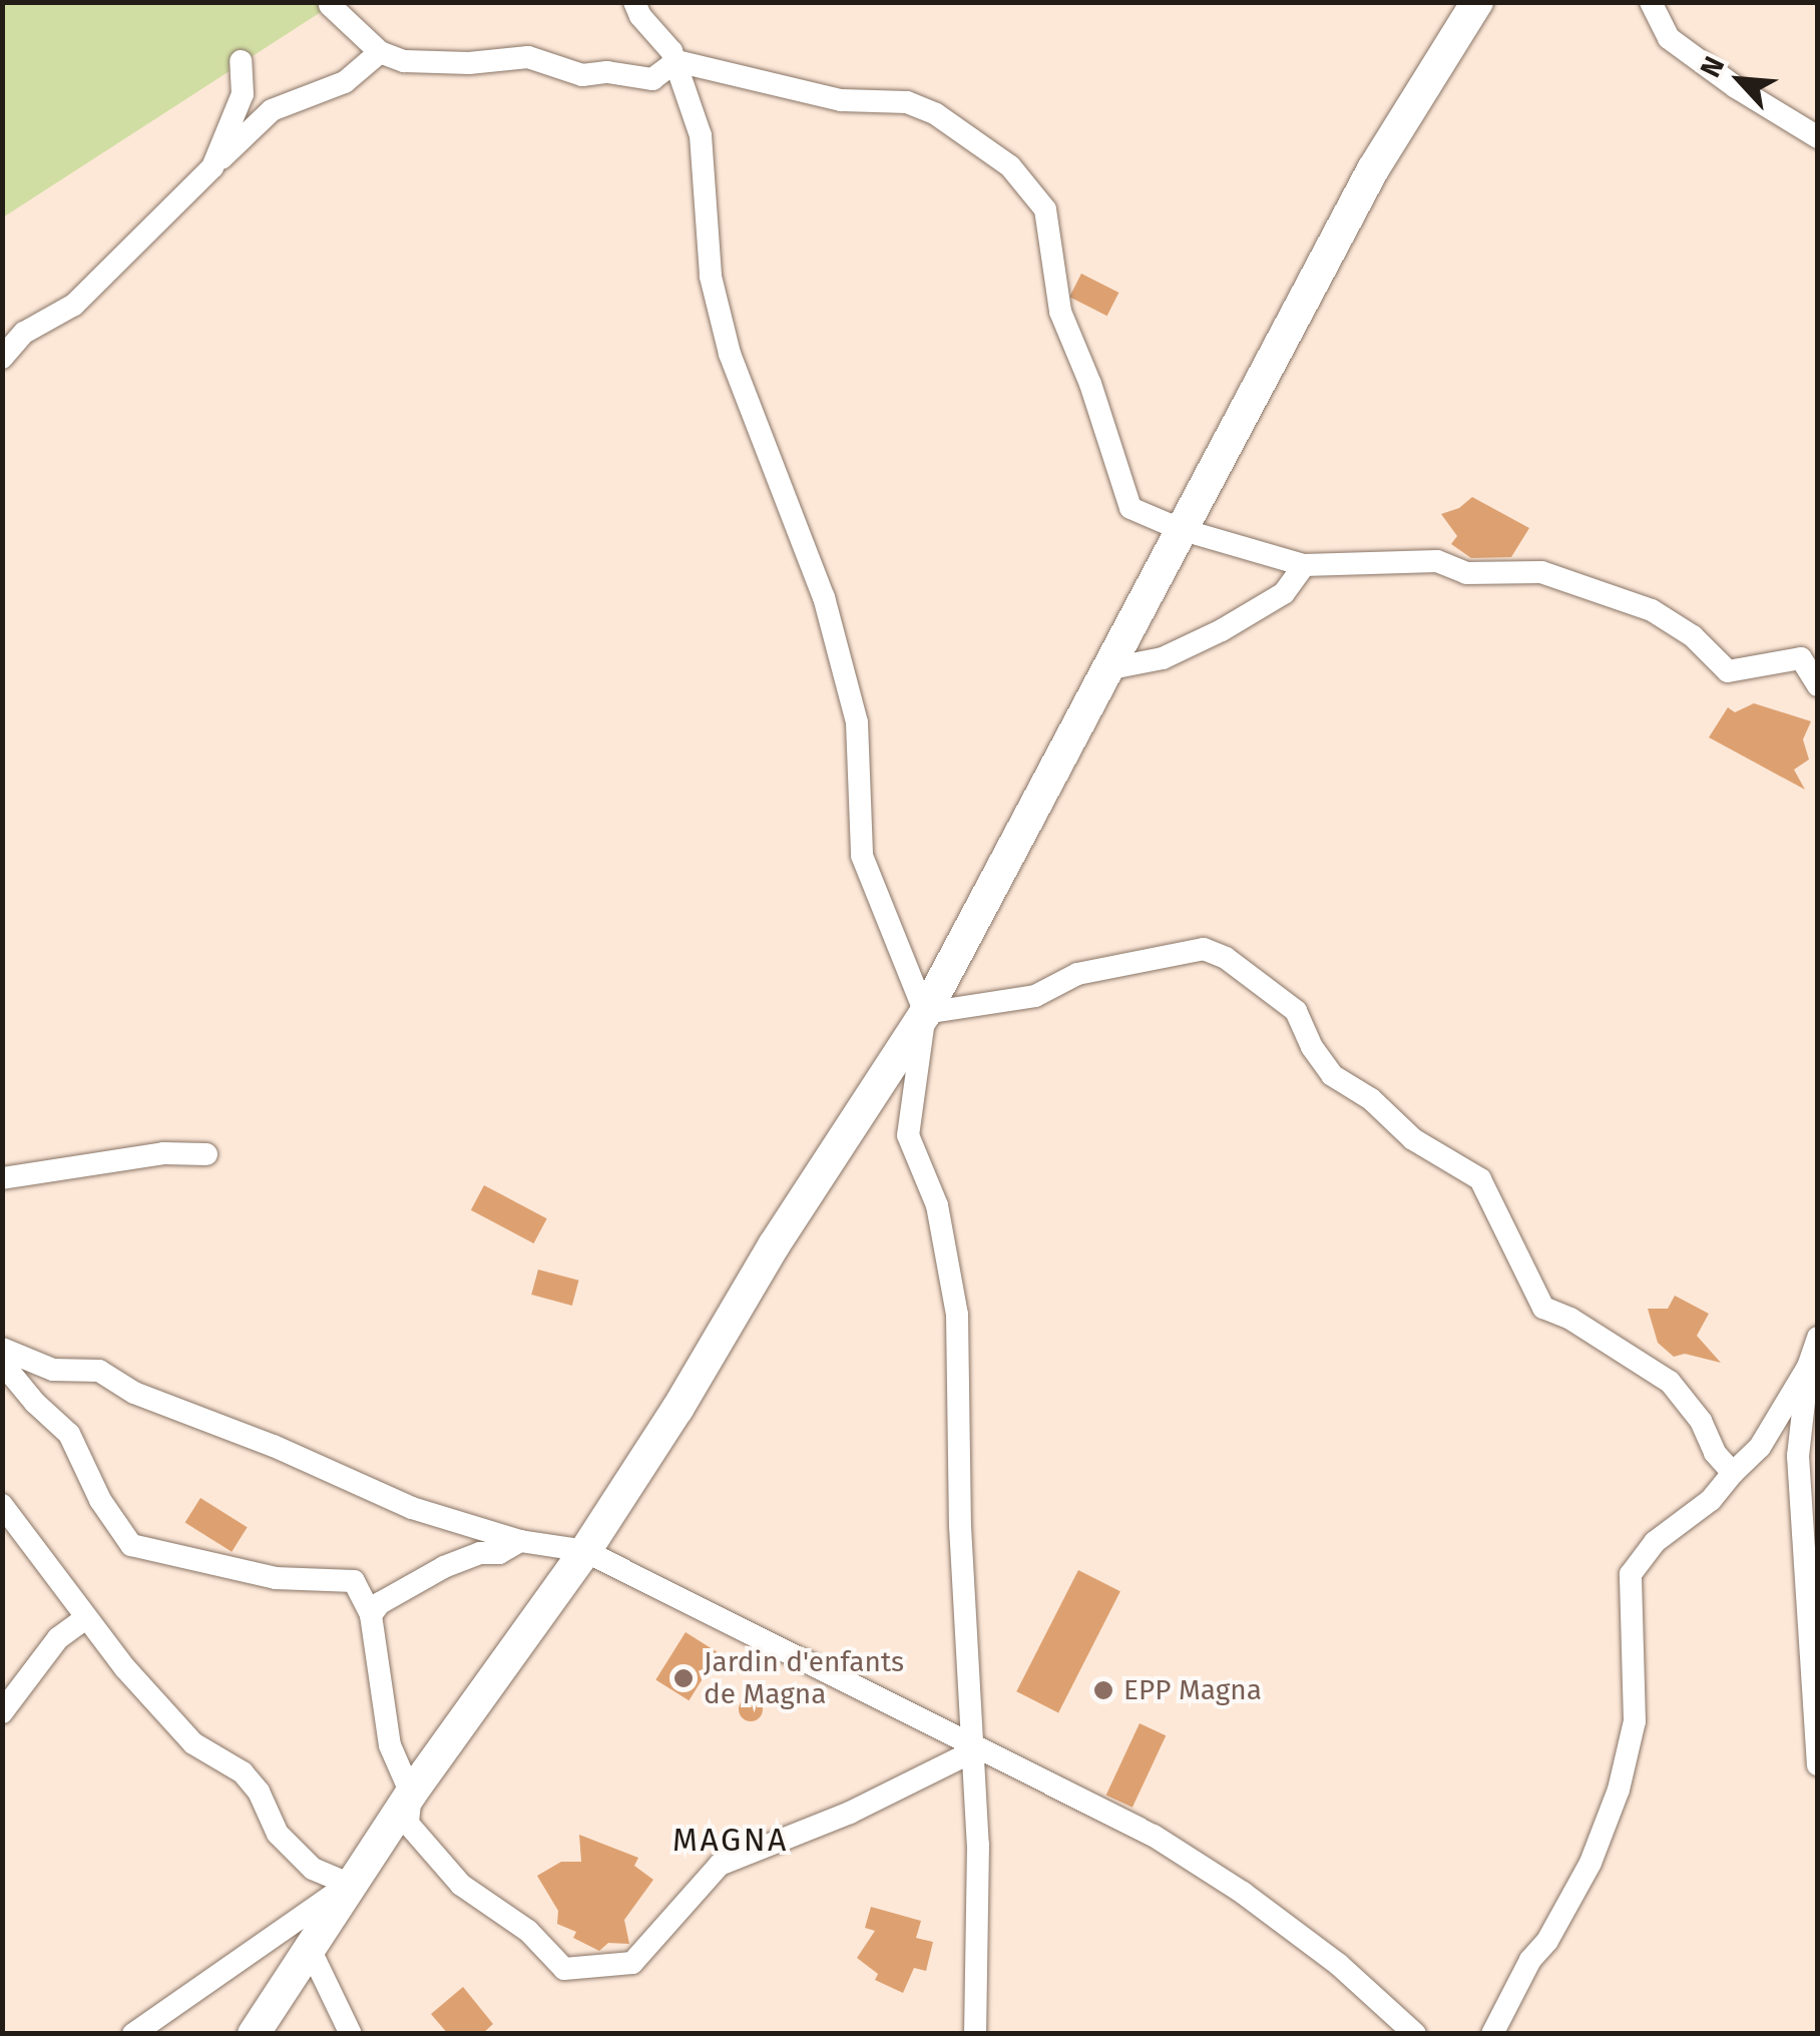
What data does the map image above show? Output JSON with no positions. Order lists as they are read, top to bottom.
{
  "districts": ["MAGNA"],
  "places": ["Jardin d'enfants de Magna", "EPP Magna"],
  "north": "top left"
}
